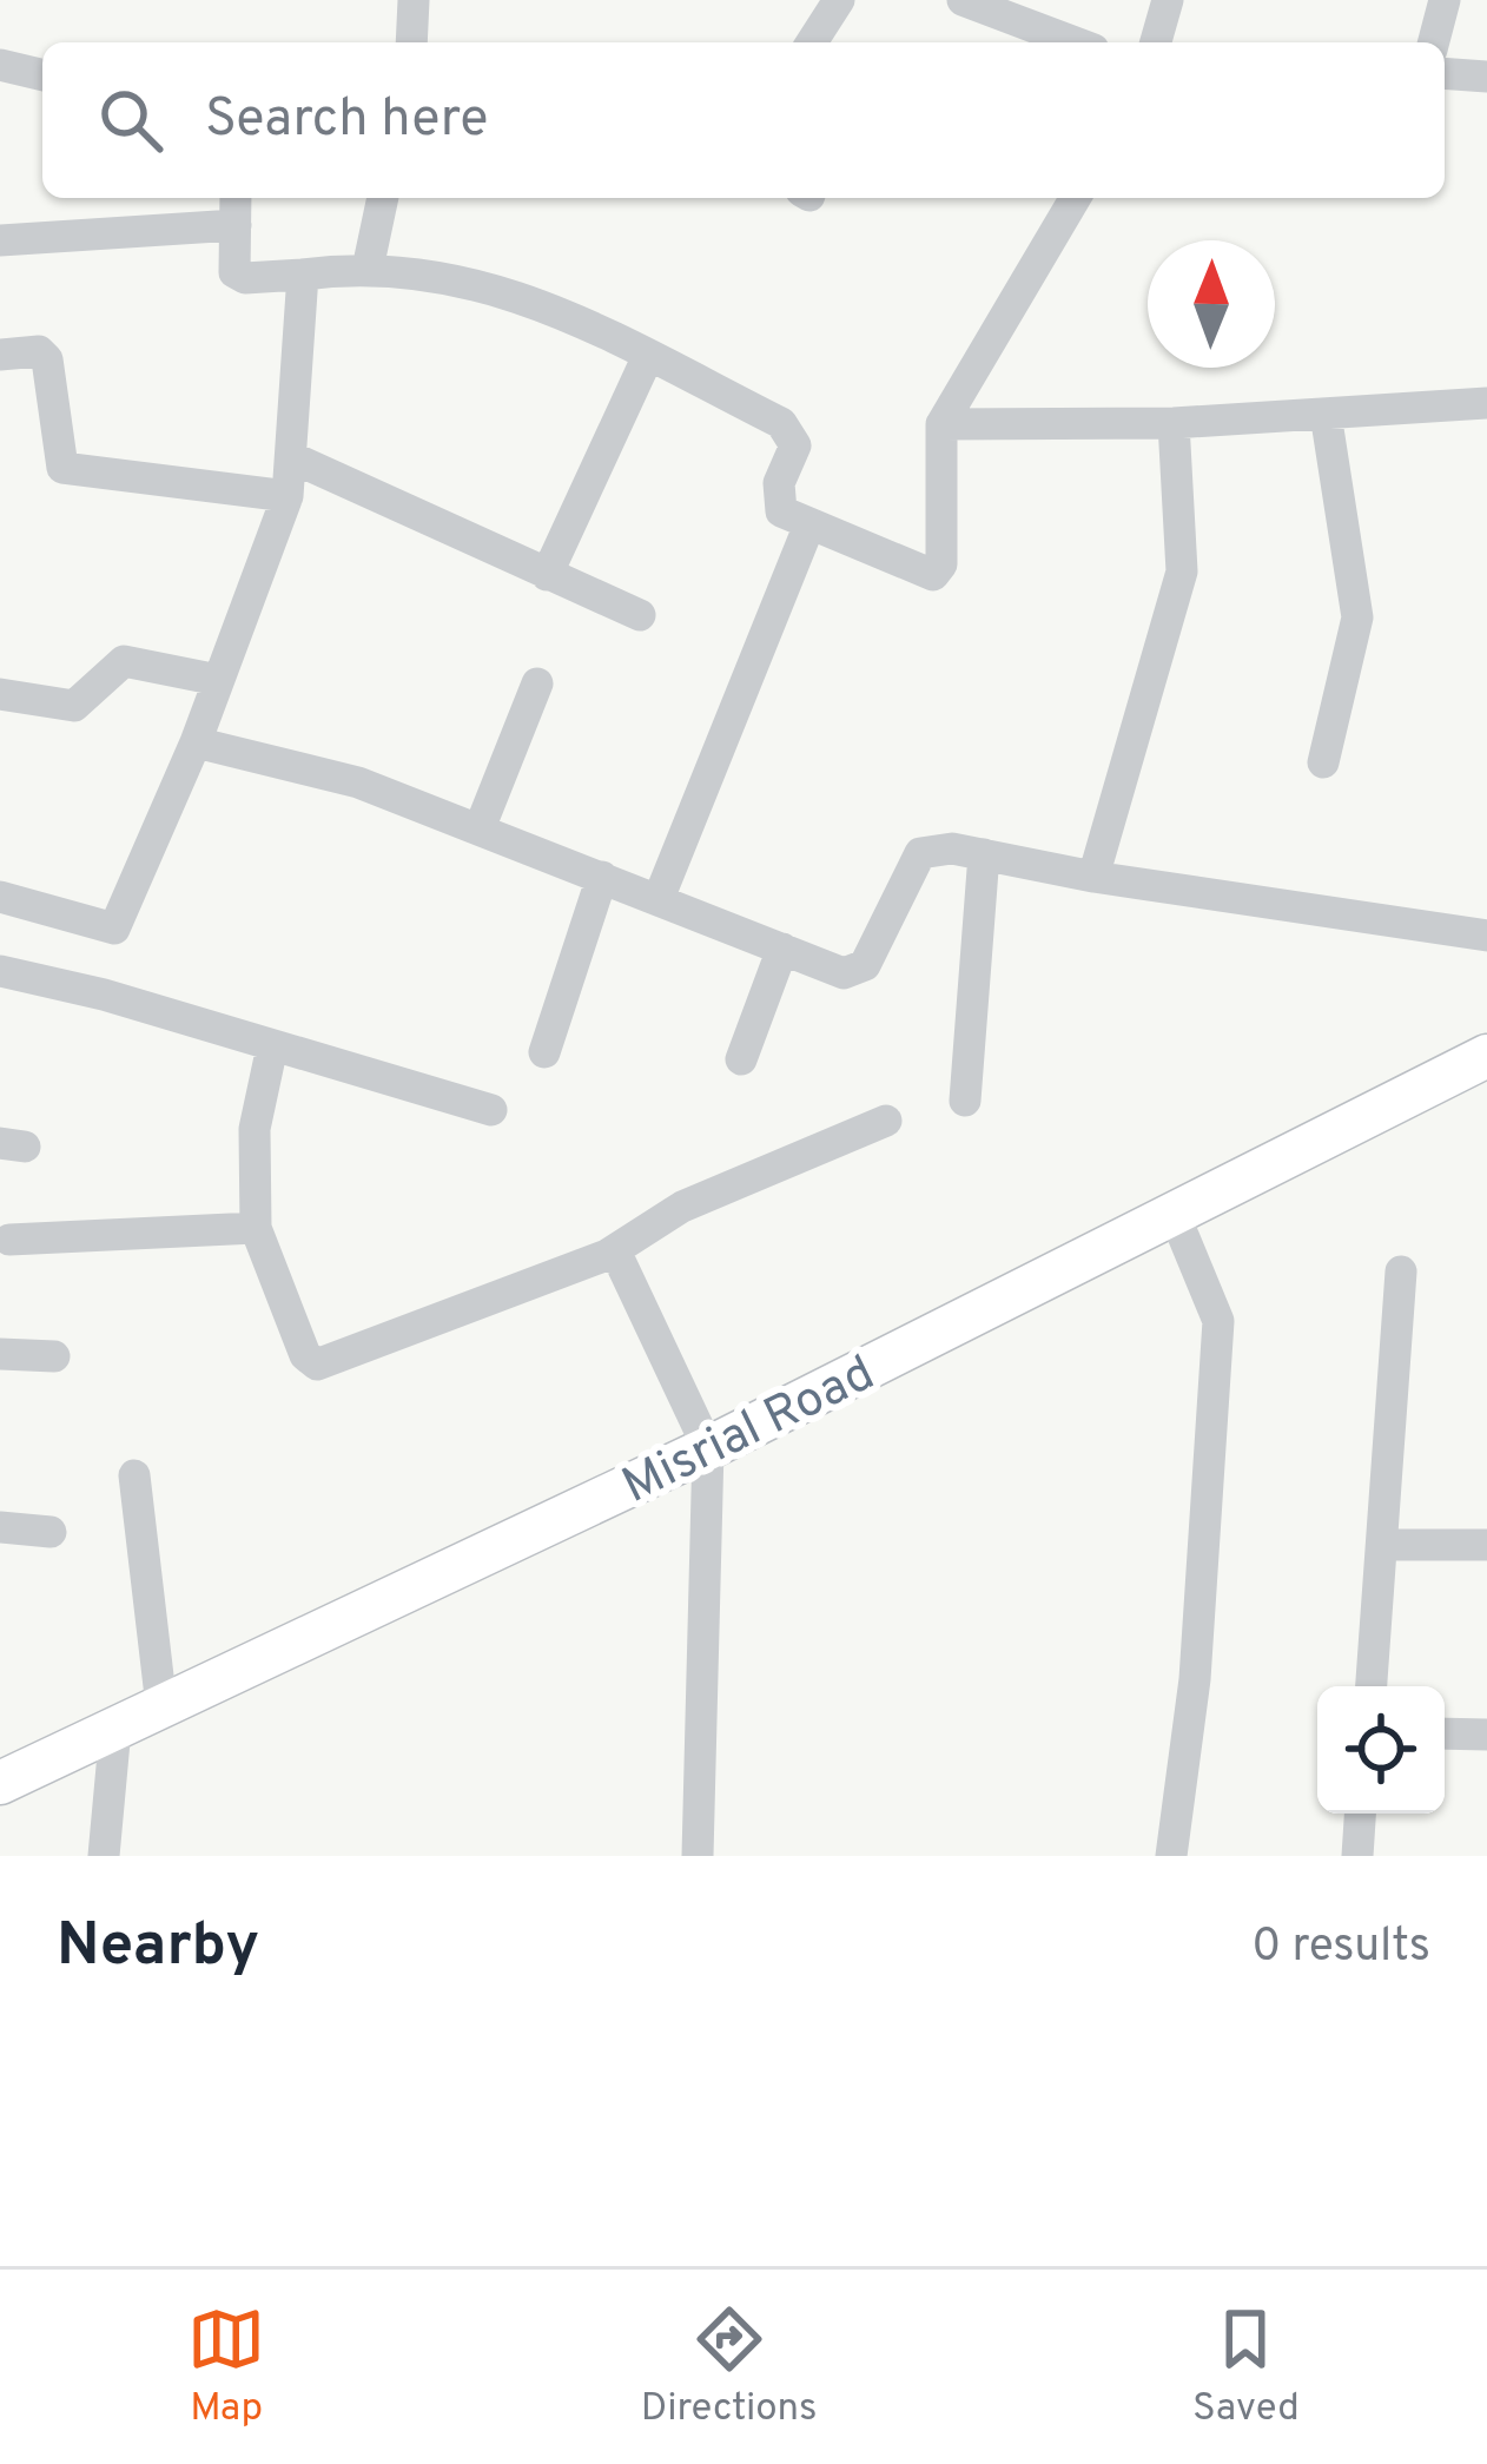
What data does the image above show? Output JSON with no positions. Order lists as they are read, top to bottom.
{
  "streets": {
    "main road": ["Misrial Road"]
  },
  "north": "top",
  "page": {
    "search": "Search here",
    "heading": ["Nearby", "0 results"],
    "nav": ["Map", "Directions", "Saved"]
  }
}
